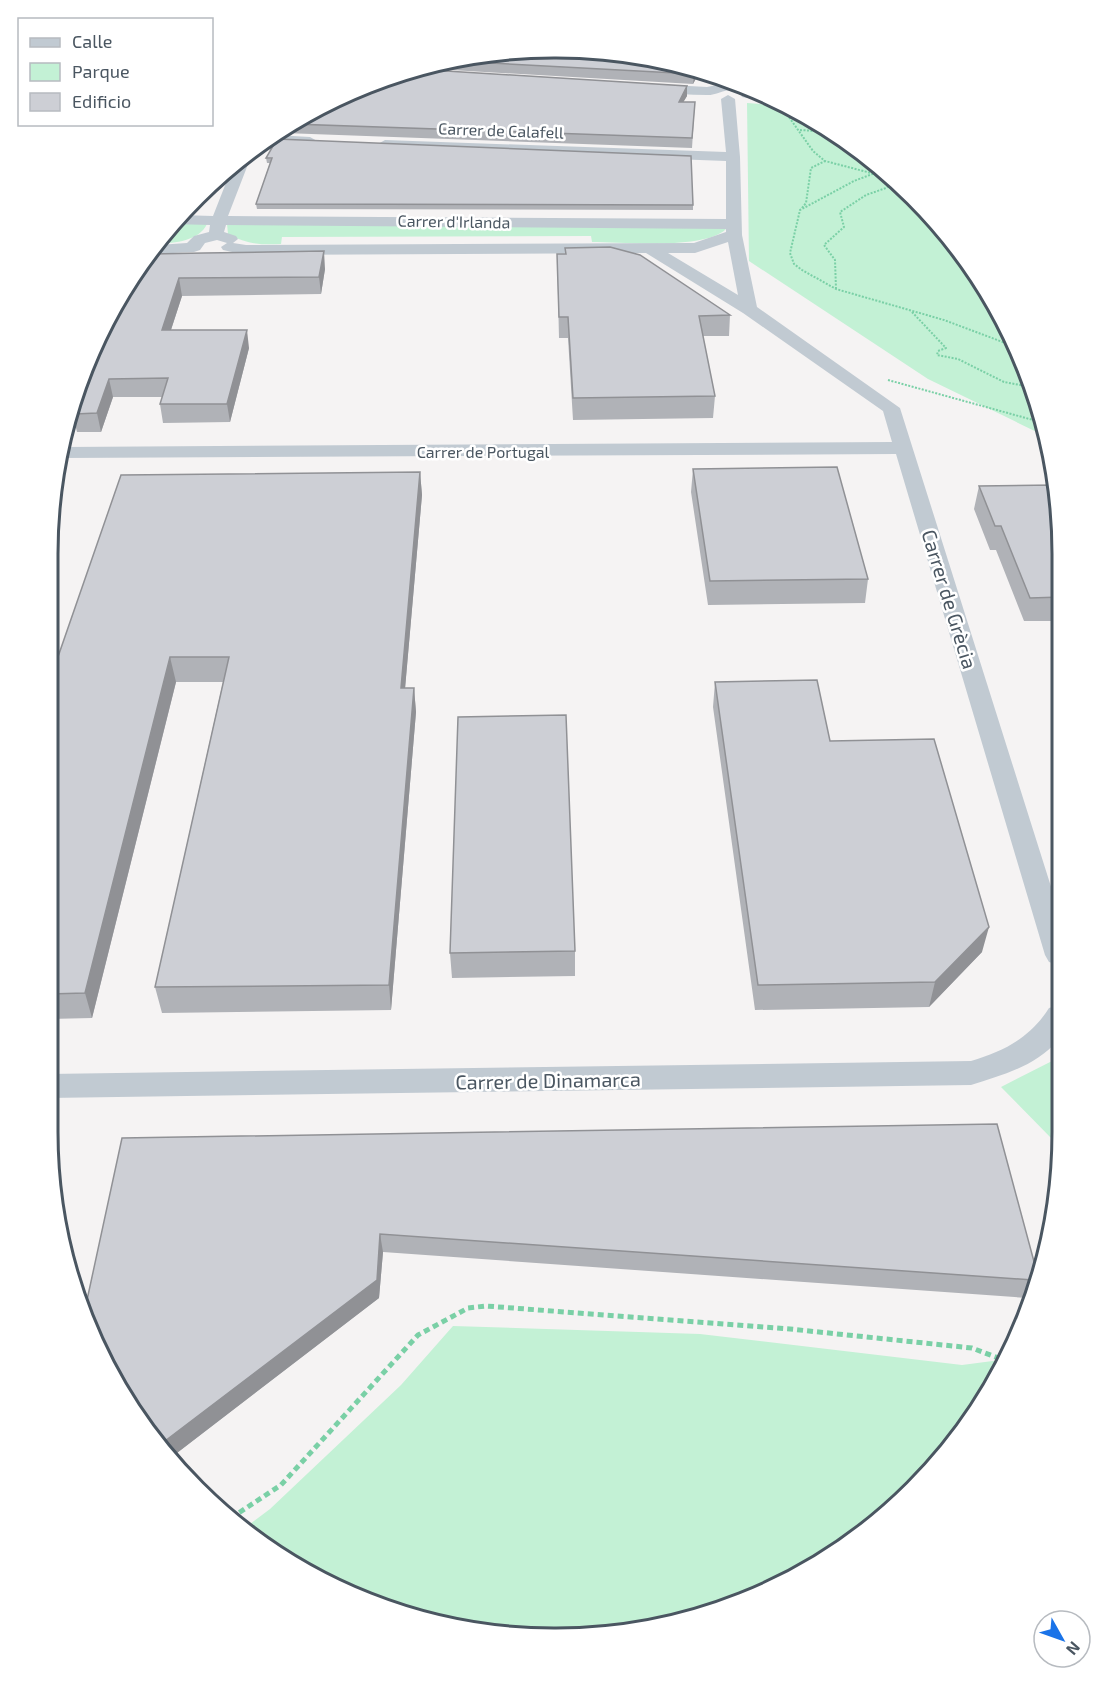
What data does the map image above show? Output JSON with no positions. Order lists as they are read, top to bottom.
{
  "streets": {
    "street": [
      "Carrer de Calafell",
      "Carrer d'Irlanda",
      "Carrer de Portugal",
      "Carrer de Grècia",
      "Carrer de Dinamarca"
    ]
  },
  "crossings": [
    ["Carrer d'Irlanda", "Carrer de Grècia"],
    ["Carrer de Portugal", "Carrer de Grècia"]
  ],
  "legend": ["Calle", "Parque", "Edificio"],
  "north": "bottom right"
}
